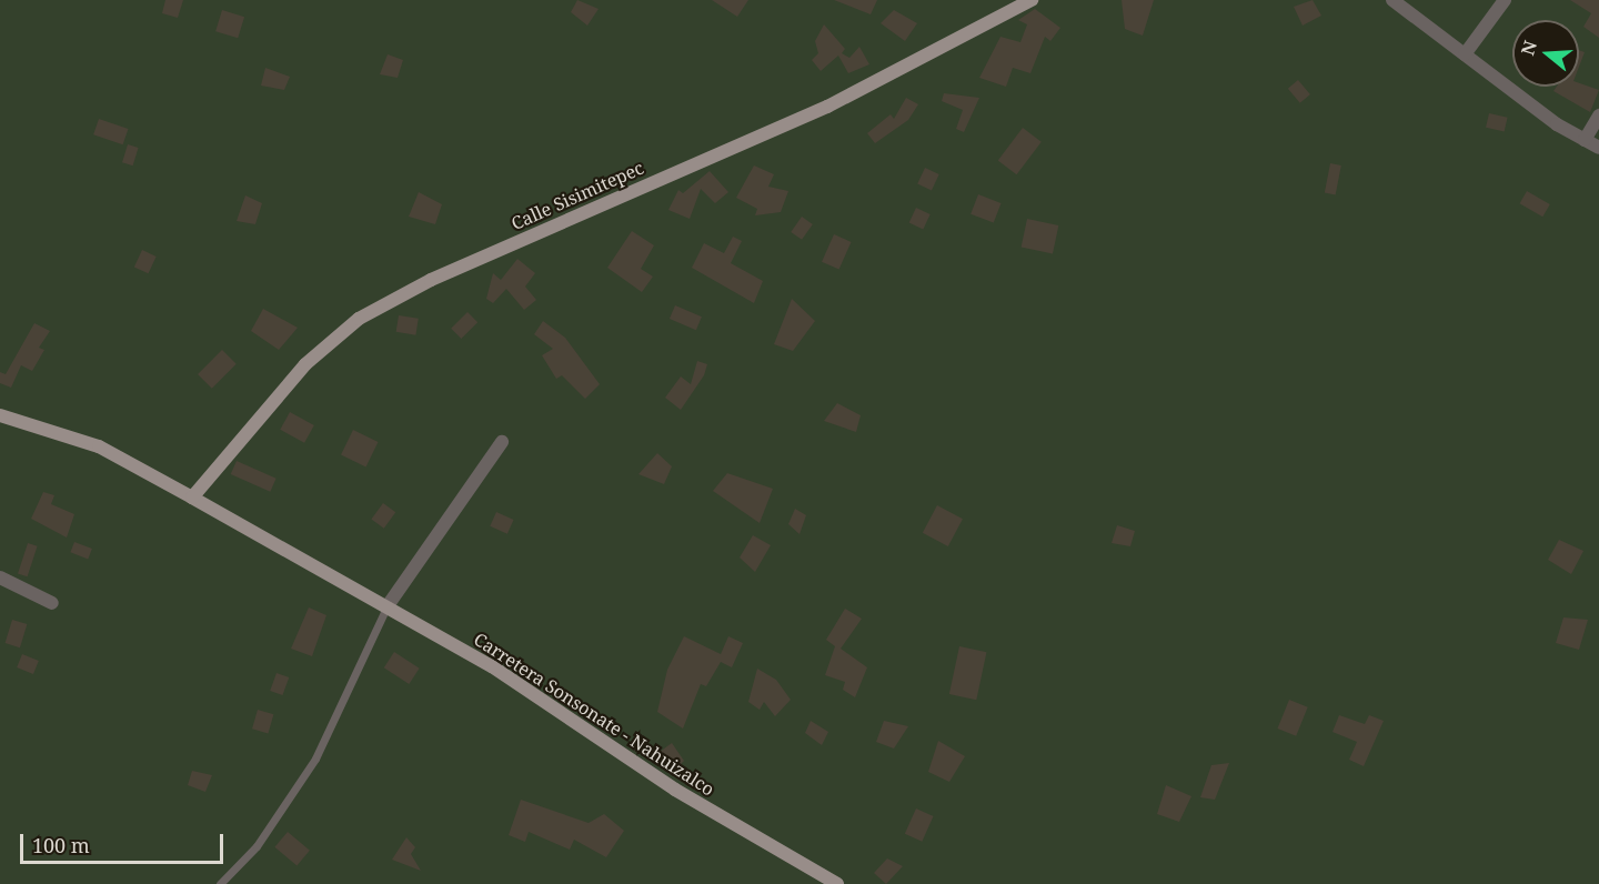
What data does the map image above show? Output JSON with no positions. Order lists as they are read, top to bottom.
{
  "streets": {
    "street": ["Calle Sisimitepec", "Carretera Sonsonate - Nahuizalco"]
  },
  "crossings": [
    ["Calle Sisimitepec", "Carretera Sonsonate - Nahuizalco"]
  ],
  "scale_bar": "100 m",
  "north": "left"
}
